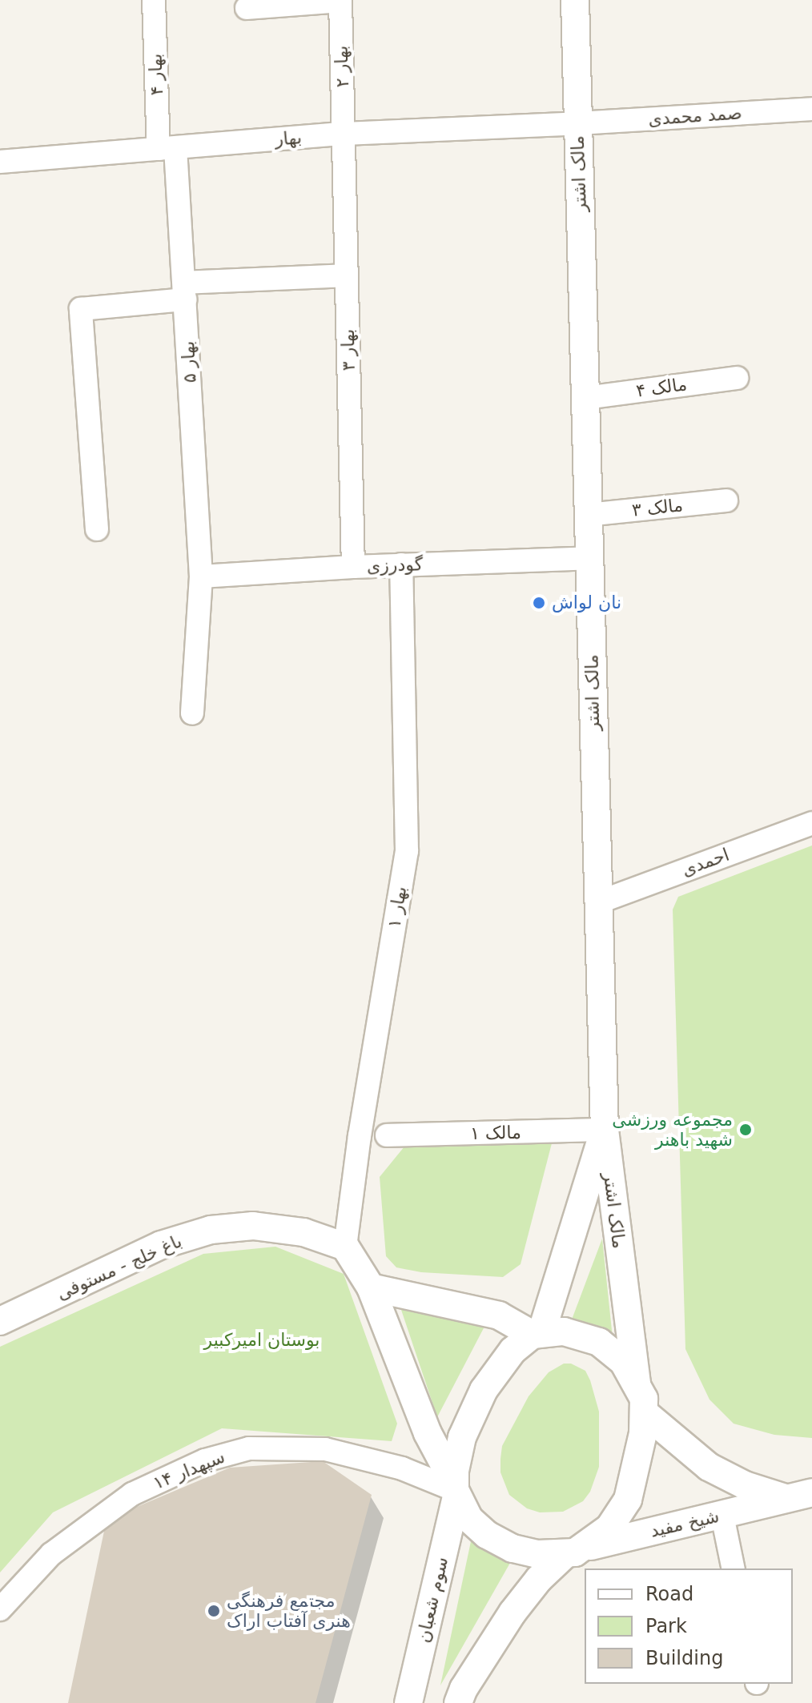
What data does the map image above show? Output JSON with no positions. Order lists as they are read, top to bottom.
{
  "streets": {
    "street": [
      "بهار ۲",
      "بهار ۴",
      "صمد محمدی",
      "بهار",
      "مالک اشتر",
      "بهار ۳",
      "بهار ۵",
      "مالک ۴",
      "مالک ۳",
      "گودرزی",
      "احمدی",
      "بهار ۱",
      "مالک ۱",
      "باغ خلج - مستوفی",
      "سپهدار ۱۴",
      "شیخ مفید",
      "سوم شعبان"
    ]
  },
  "crossings": [
    ["بهار ۲", "بهار"],
    ["بهار ۲", "بهار ۳"],
    ["بهار ۴", "بهار"],
    ["بهار ۴", "بهار ۵"],
    ["صمد محمدی", "بهار"],
    ["صمد محمدی", "مالک اشتر"],
    ["بهار", "مالک اشتر"],
    ["بهار", "بهار ۳"],
    ["بهار", "بهار ۵"],
    ["مالک اشتر", "مالک ۴"],
    ["مالک اشتر", "مالک ۳"],
    ["مالک اشتر", "گودرزی"],
    ["مالک اشتر", "احمدی"],
    ["مالک اشتر", "مالک ۱"],
    ["مالک اشتر", "سپهدار ۱۴"],
    ["مالک اشتر", "شیخ مفید"],
    ["مالک اشتر", "سوم شعبان"],
    ["بهار ۳", "گودرزی"],
    ["بهار ۵", "گودرزی"],
    ["گودرزی", "بهار ۱"],
    ["بهار ۱", "باغ خلج - مستوفی"],
    ["سپهدار ۱۴", "شیخ مفید"],
    ["سپهدار ۱۴", "سوم شعبان"],
    ["شیخ مفید", "سوم شعبان"]
  ],
  "parks": ["بوستان امیرکبیر"],
  "places": ["نان لواش", "مجموعه ورزشی شهید باهنر", "مجتمع فرهنگی هنری آفتاب اراک"],
  "legend": ["Road", "Park", "Building"]
}
